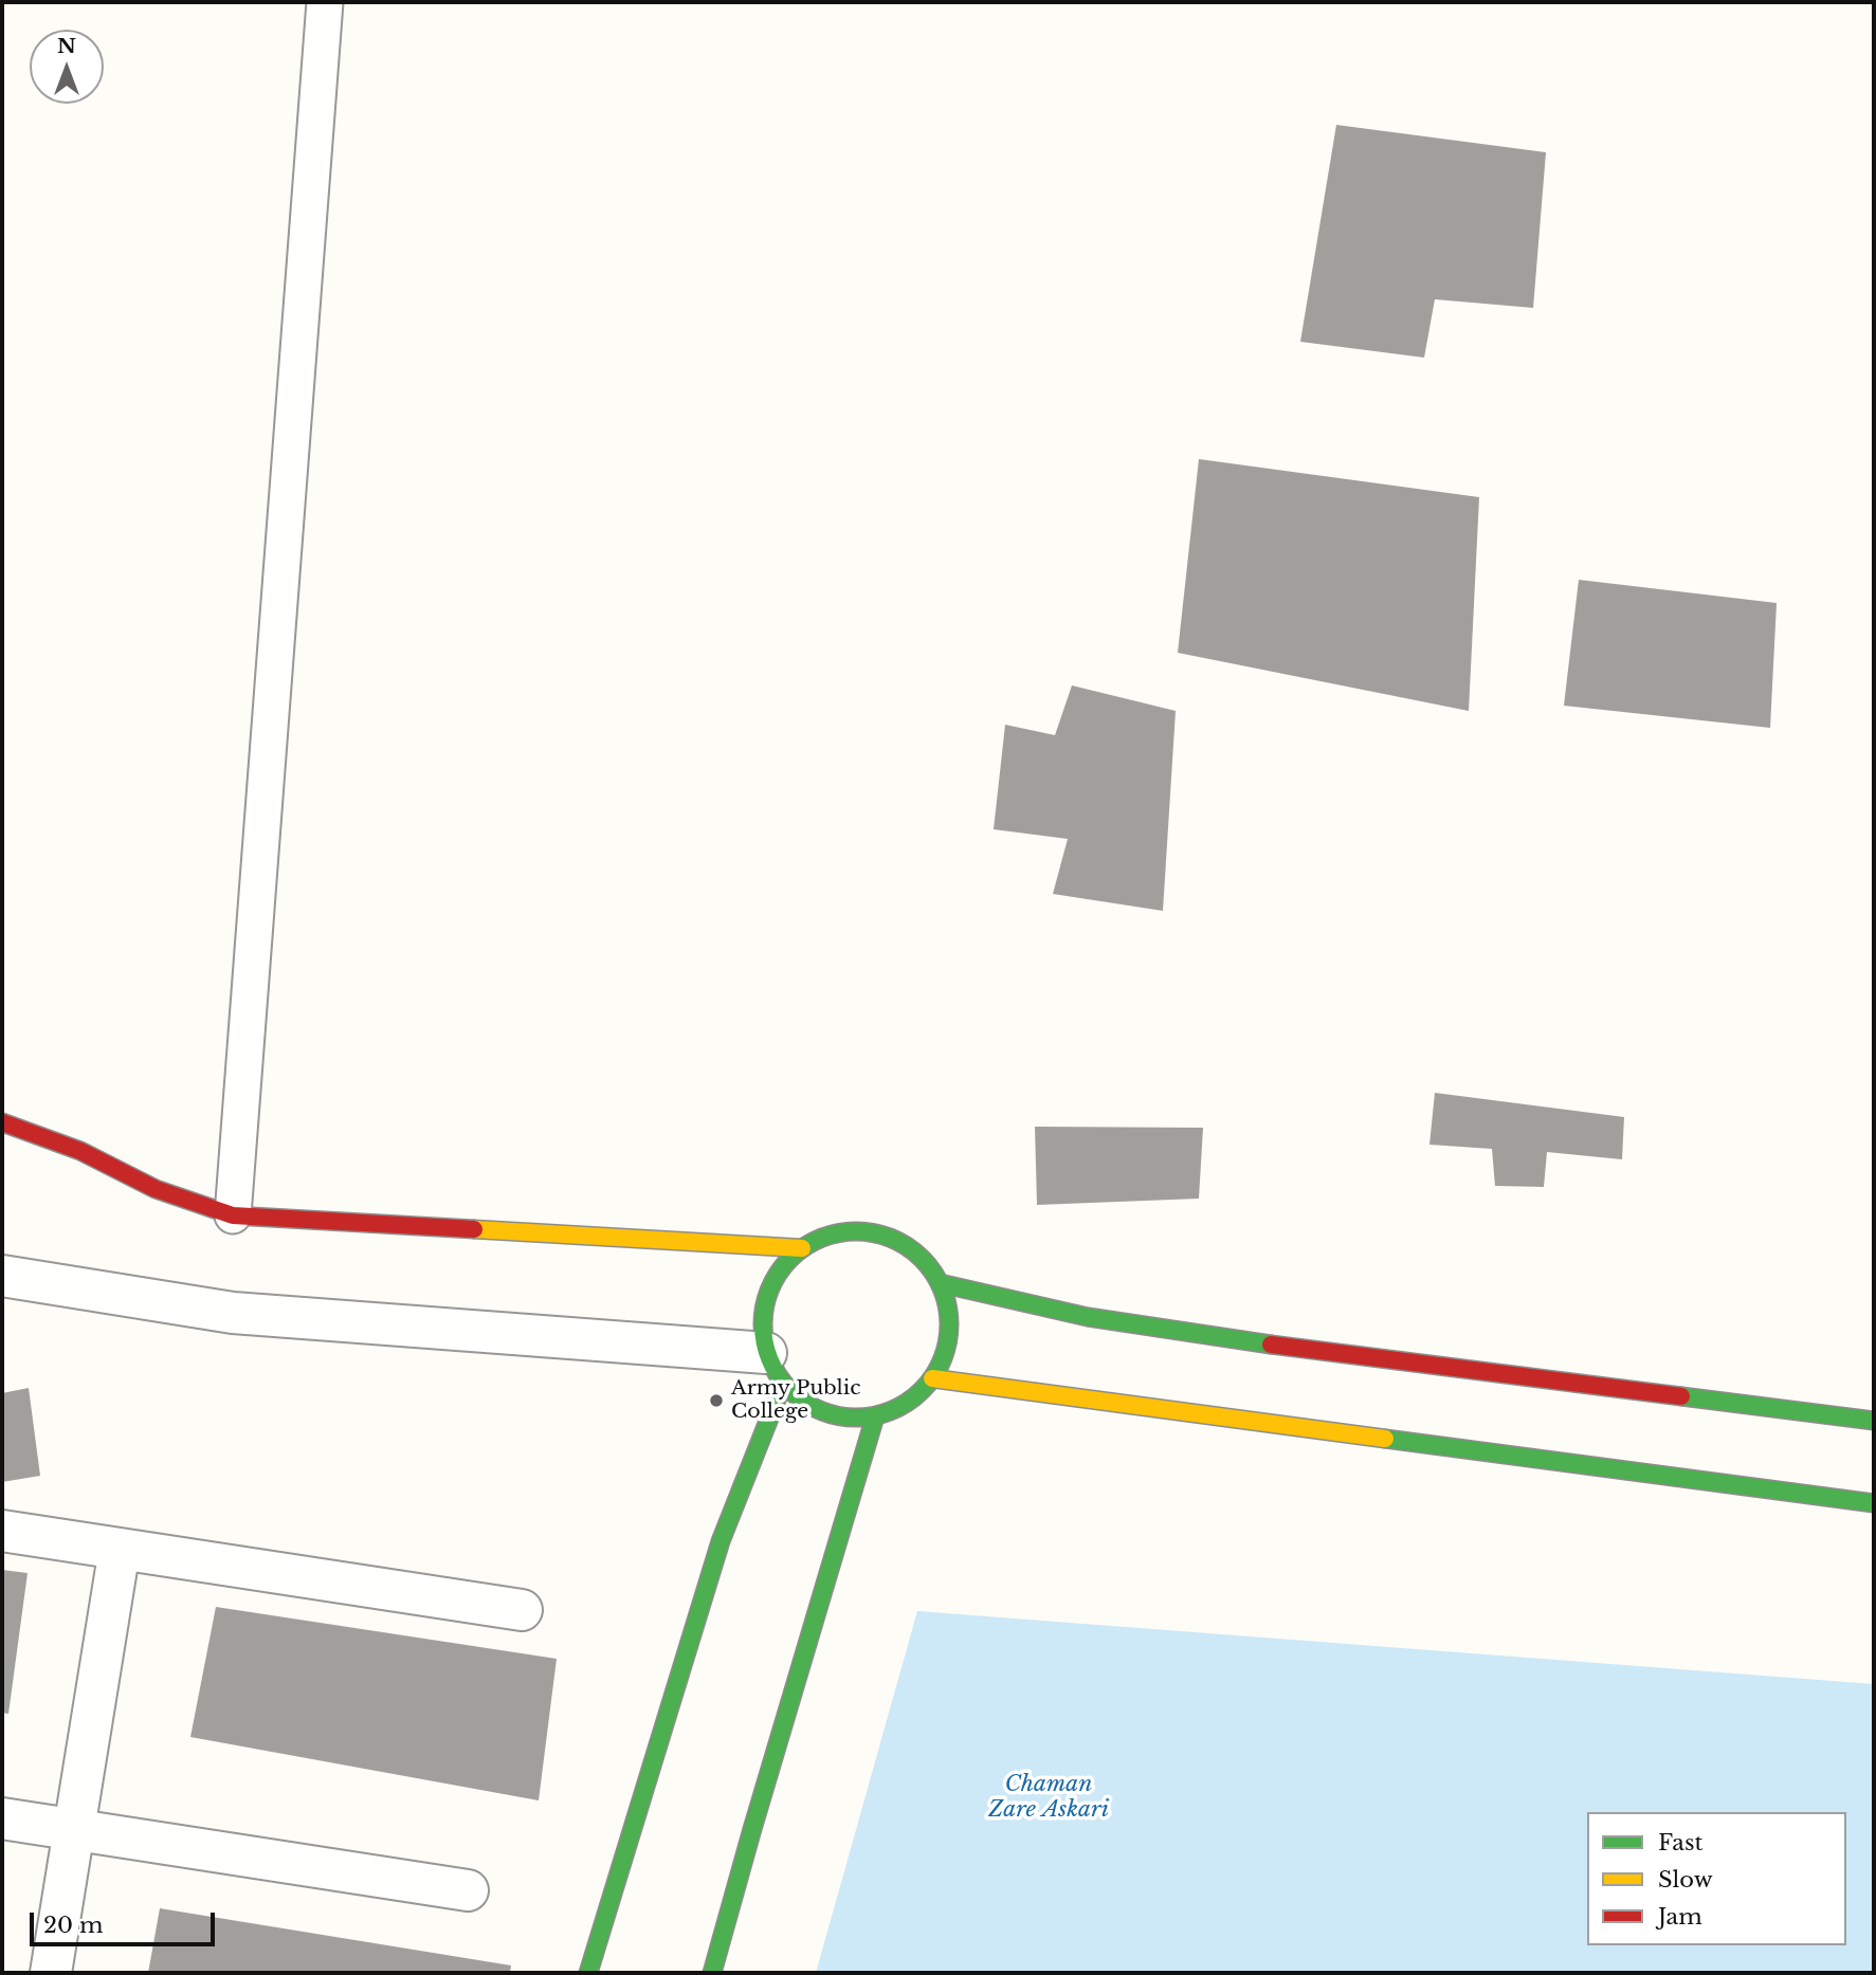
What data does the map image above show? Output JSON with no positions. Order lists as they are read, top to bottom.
{
  "water": ["Chaman Zare Askari"],
  "places": ["Army Public College"],
  "legend": ["Fast", "Slow", "Jam"],
  "scale_bar": "20 m",
  "north": "top"
}
